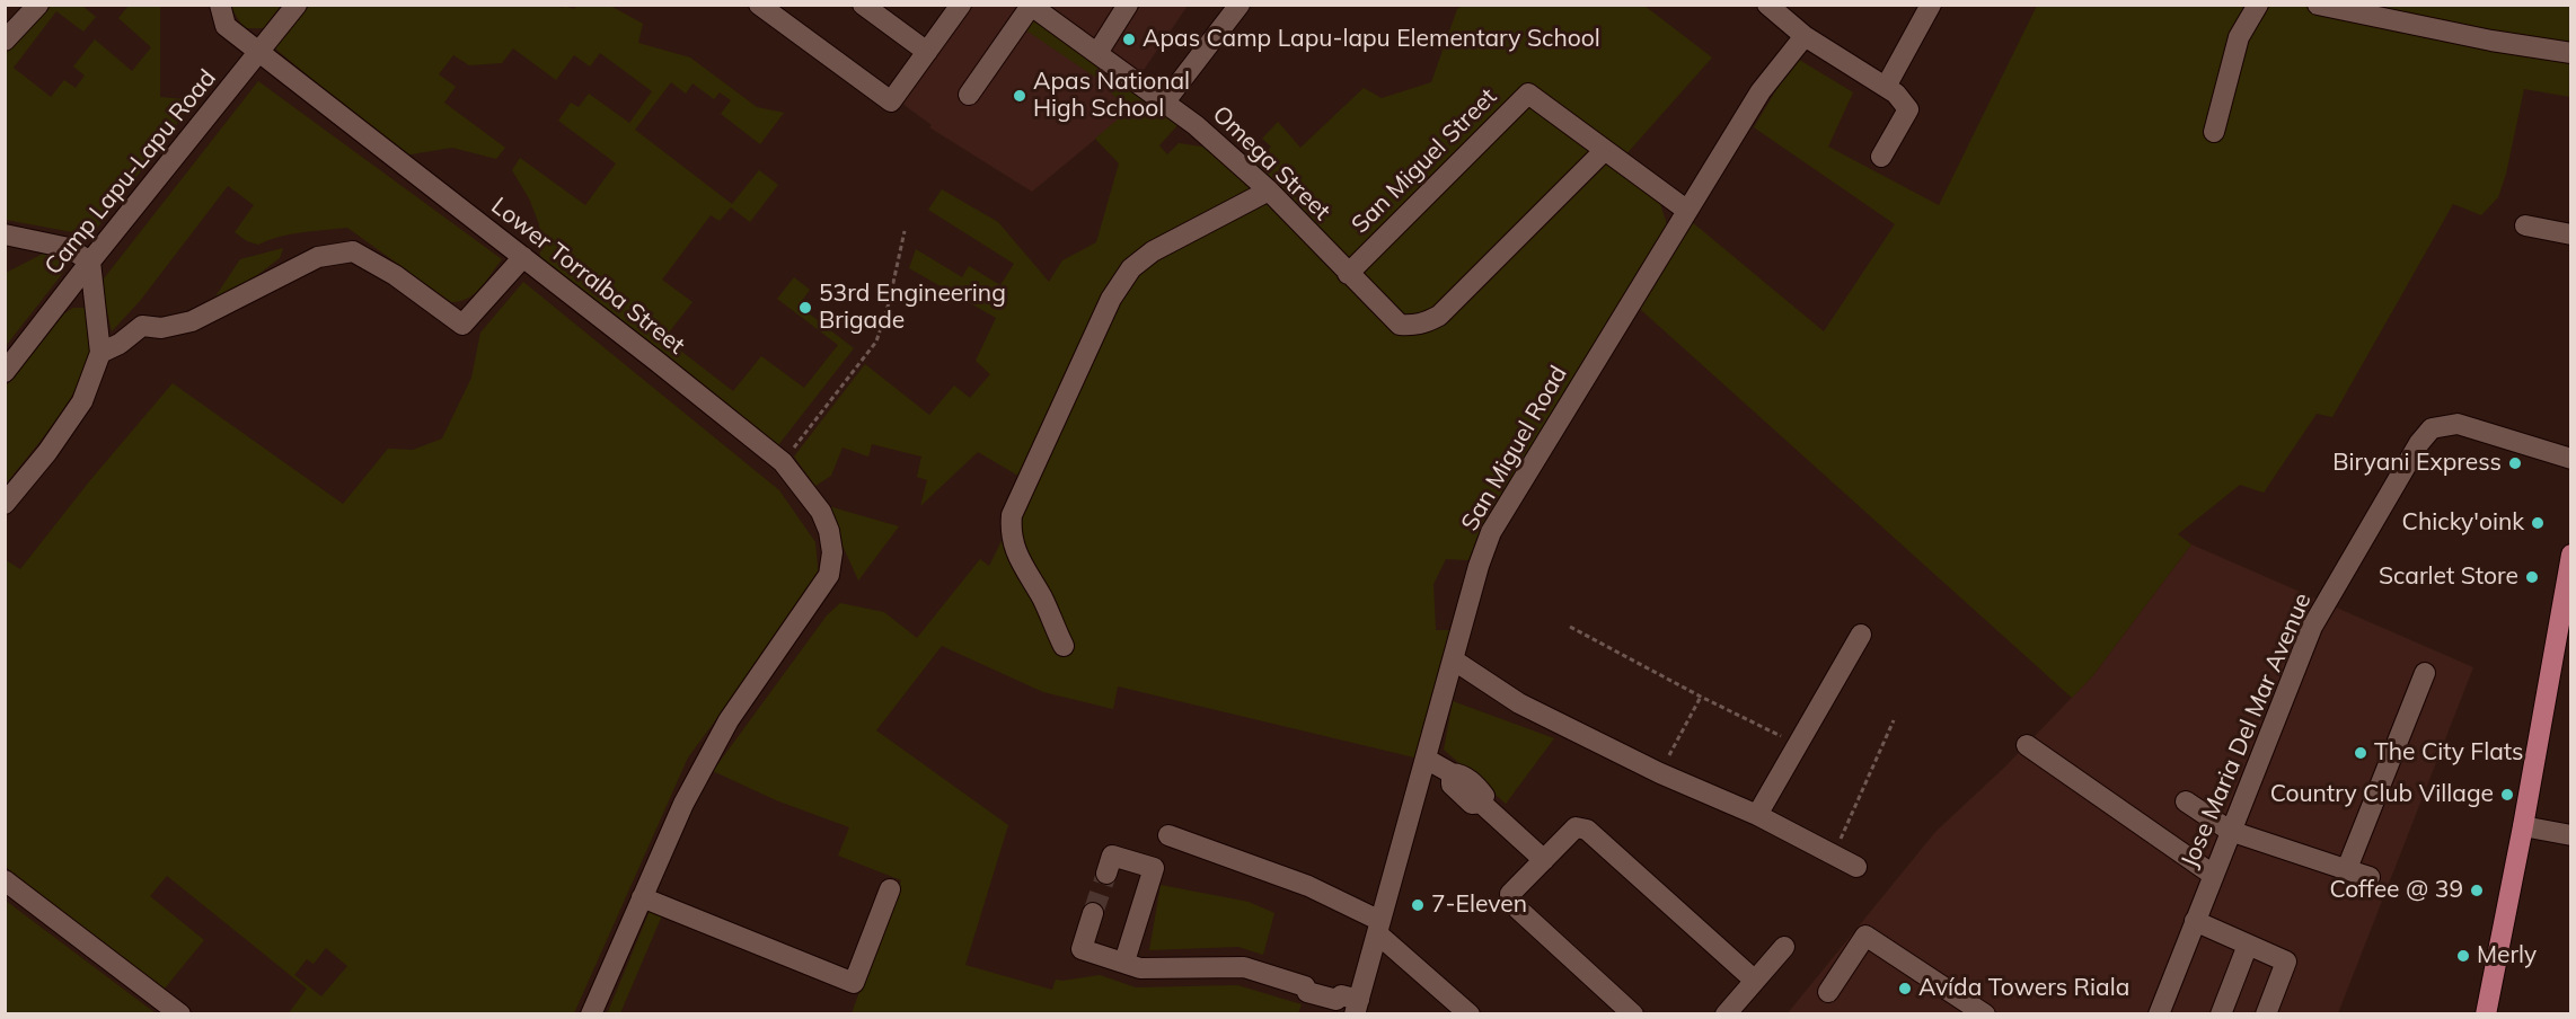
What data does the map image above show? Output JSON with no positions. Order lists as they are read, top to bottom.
{
  "streets": {
    "street": [
      "San Miguel Street",
      "Omega Street",
      "Camp Lapu-Lapu Road",
      "Lower Torralba Street",
      "San Miguel Road",
      "Jose Maria Del Mar Avenue"
    ]
  },
  "crossings": [
    ["San Miguel Street", "Omega Street"],
    ["San Miguel Street", "San Miguel Road"],
    ["Camp Lapu-Lapu Road", "Lower Torralba Street"]
  ],
  "places": [
    "Apas Camp Lapu-lapu Elementary School",
    "Apas National High School",
    "53rd Engineering Brigade",
    "Biryani Express",
    "Chicky'oink",
    "Scarlet Store",
    "The City Flats",
    "Country Club Village",
    "Coffee @ 39",
    "7-Eleven",
    "Merly",
    "Avída Towers Riala"
  ]
}
